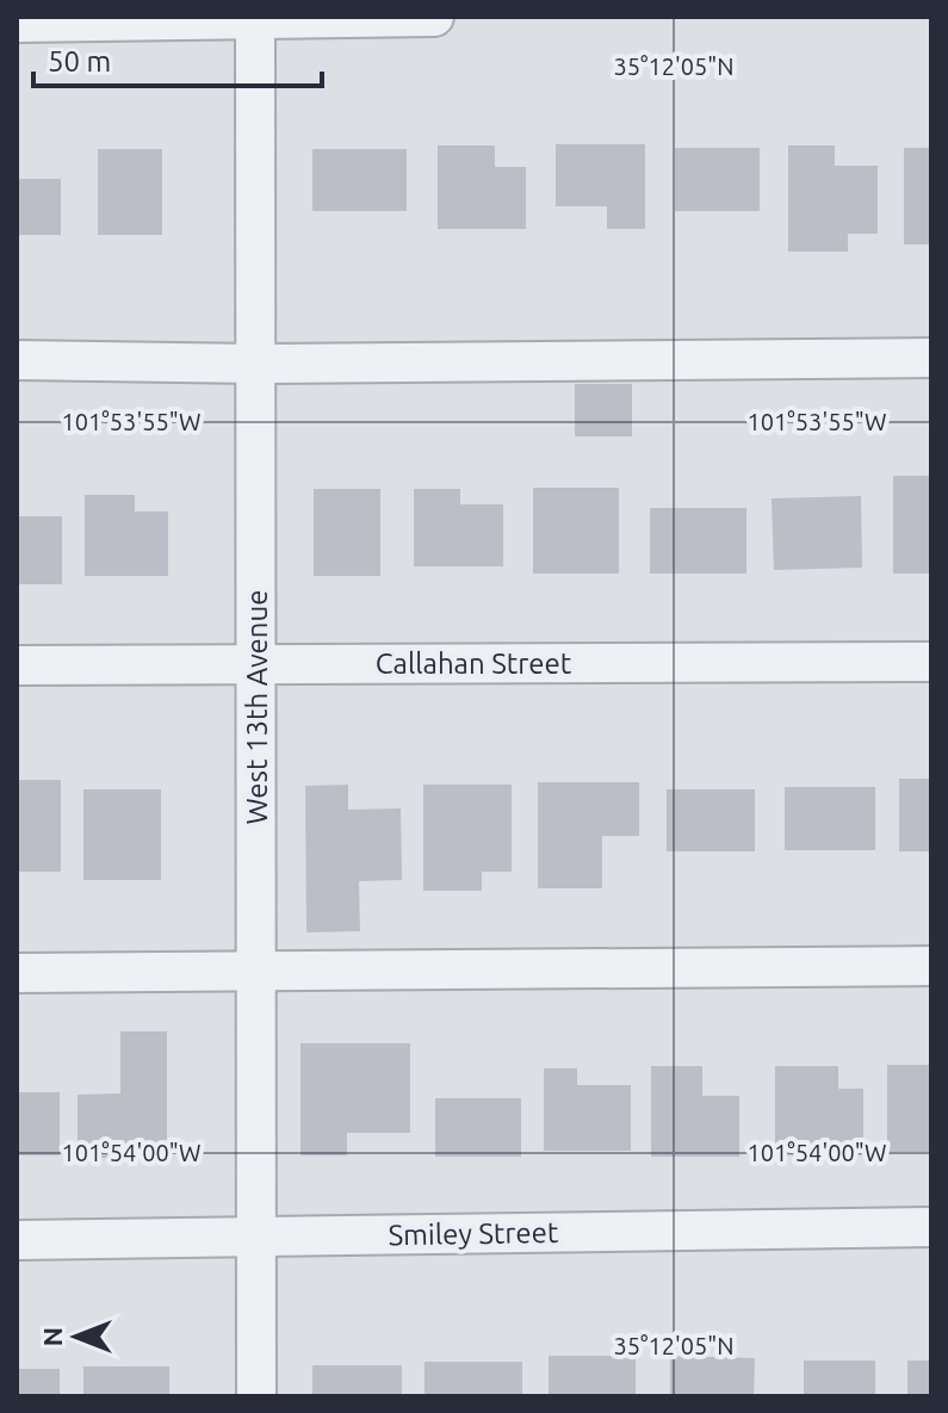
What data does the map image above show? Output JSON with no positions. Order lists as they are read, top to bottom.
{
  "streets": {
    "street": ["Callahan Street", "West 13th Avenue", "Smiley Street"]
  },
  "crossings": [
    ["Callahan Street", "West 13th Avenue"],
    ["West 13th Avenue", "Smiley Street"]
  ],
  "scale_bar": "50 m",
  "north": "left",
  "coordinates": ["35°12'05\"N", "101°53'55\"W", "101°54'00\"W"]
}
